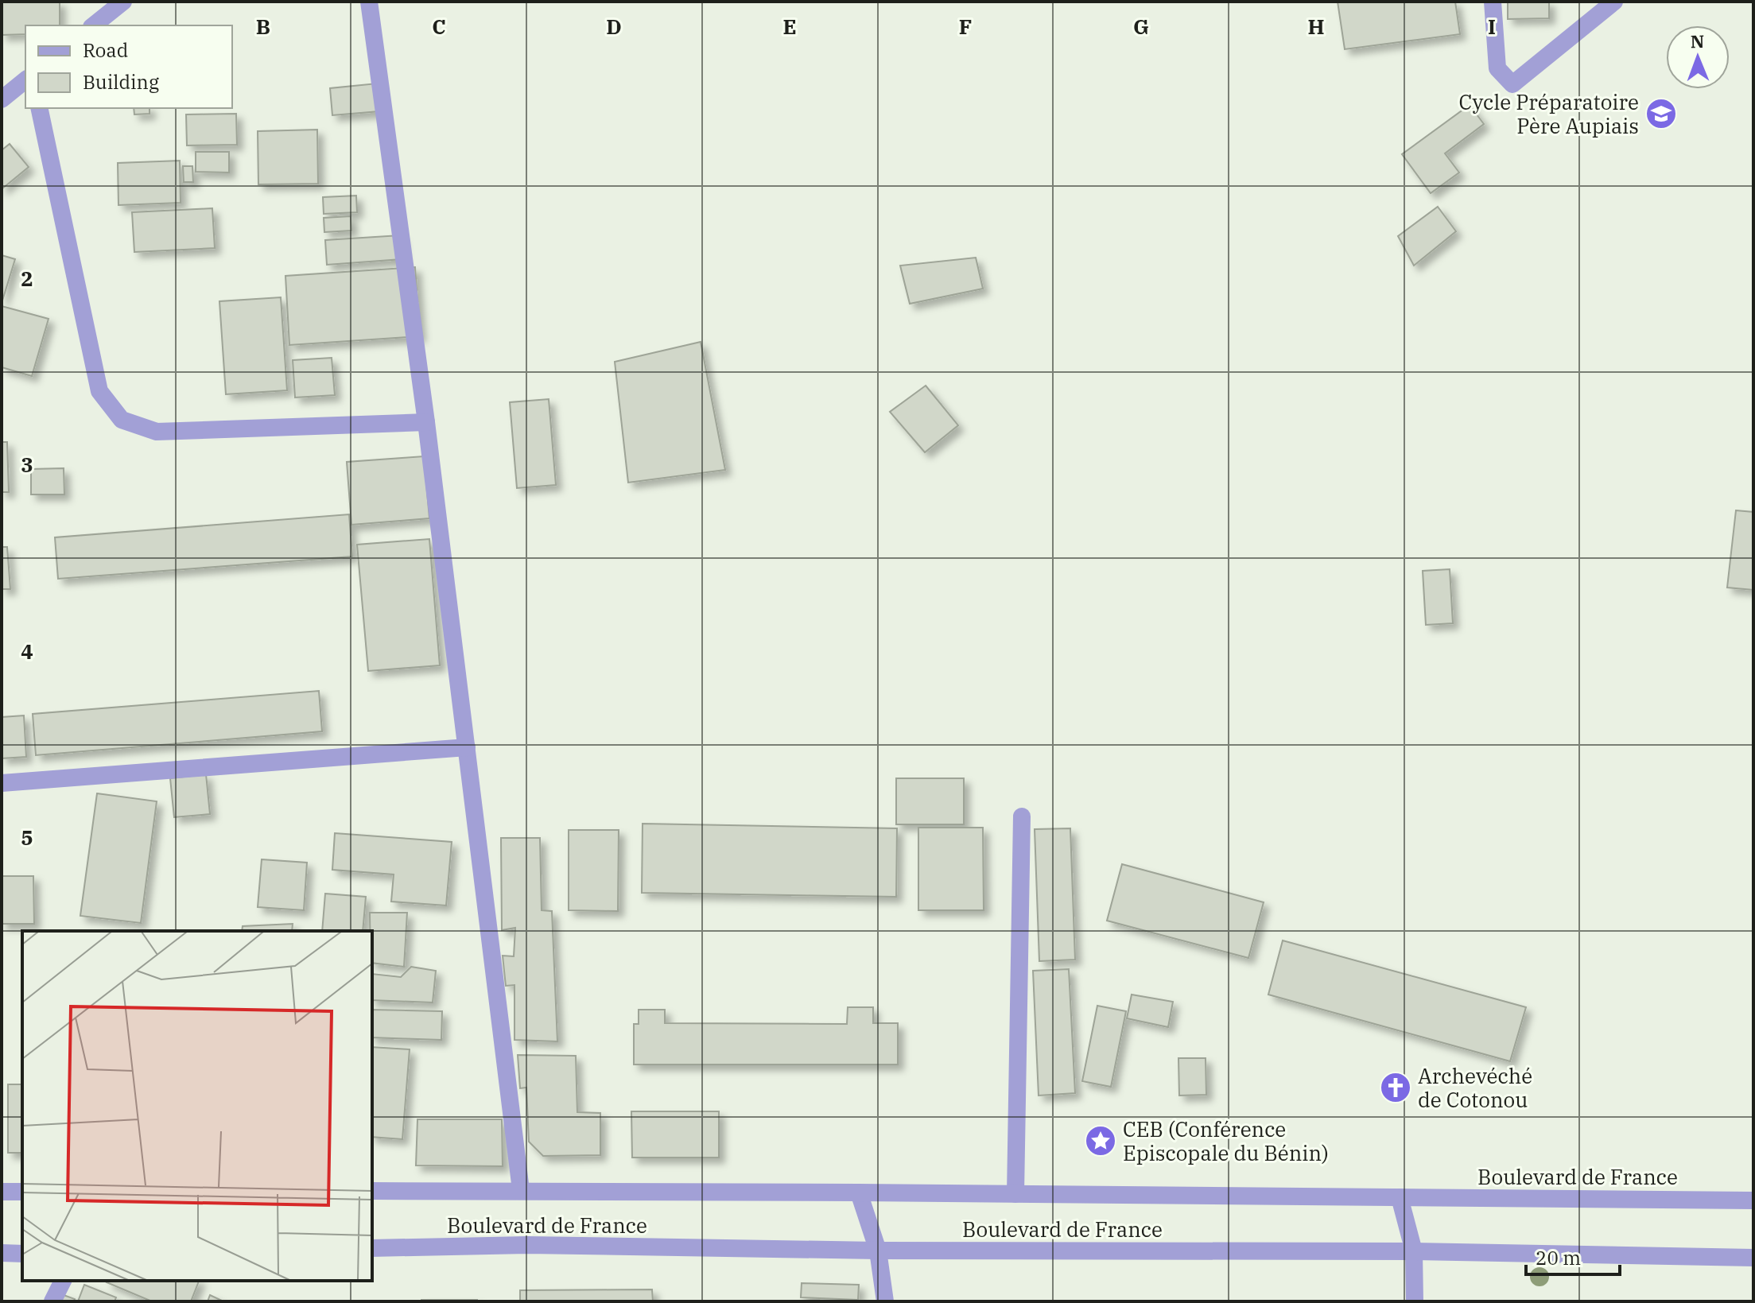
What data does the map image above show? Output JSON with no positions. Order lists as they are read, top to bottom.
{
  "streets": {
    "street": ["Boulevard de France"]
  },
  "places": {
    "school or university": ["Cycle Préparatoire Père Aupiais"],
    "church": ["Archevéché de Cotonou"],
    "place": ["CEB (Conférence Episcopale du Bénin)"]
  },
  "legend": ["Road", "Building"],
  "scale_bar": "20 m",
  "north": "top",
  "grid": {
    "columns": [
      "B",
      "C",
      "D",
      "E",
      "F",
      "G",
      "H",
      "I"
    ],
    "rows": [
      "2",
      "3",
      "4",
      "5"
    ]
  }
}
